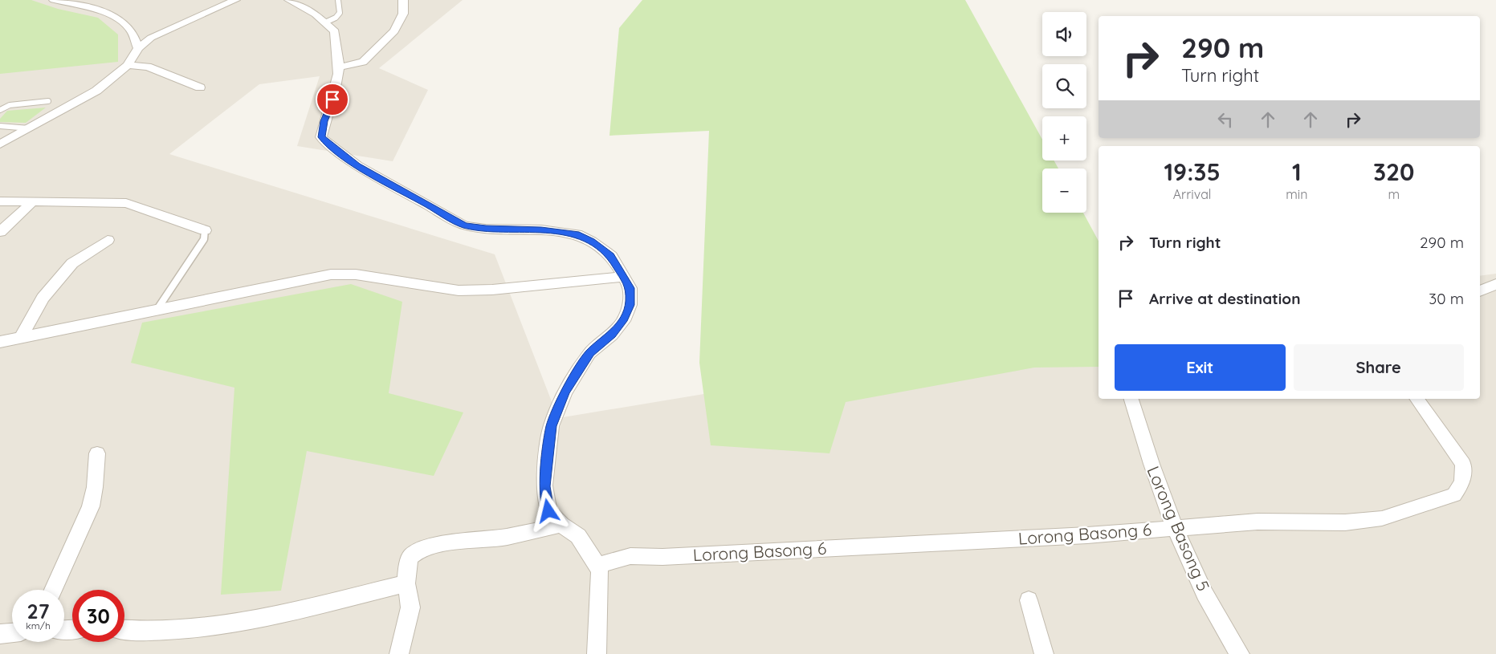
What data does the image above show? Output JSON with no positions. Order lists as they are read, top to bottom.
{
  "streets": {
    "street": ["Lorong Basong 5", "Lorong Basong 6"]
  },
  "crossings": [
    ["Lorong Basong 5", "Lorong Basong 6"]
  ],
  "page": {
    "map_buttons": ["+", "−"],
    "turn": ["290 m", "Turn right"],
    "eta": [
      "19:35",
      "Arrival",
      "1",
      "min",
      "320",
      "m"
    ],
    "list": [
      {
        "name": "Turn right",
        "value": "290 m"
      },
      {
        "name": "Arrive at destination",
        "value": "30 m"
      }
    ],
    "buttons": ["Exit", "Share"],
    "speed": "27 km/h",
    "limit": "30"
  }
}
